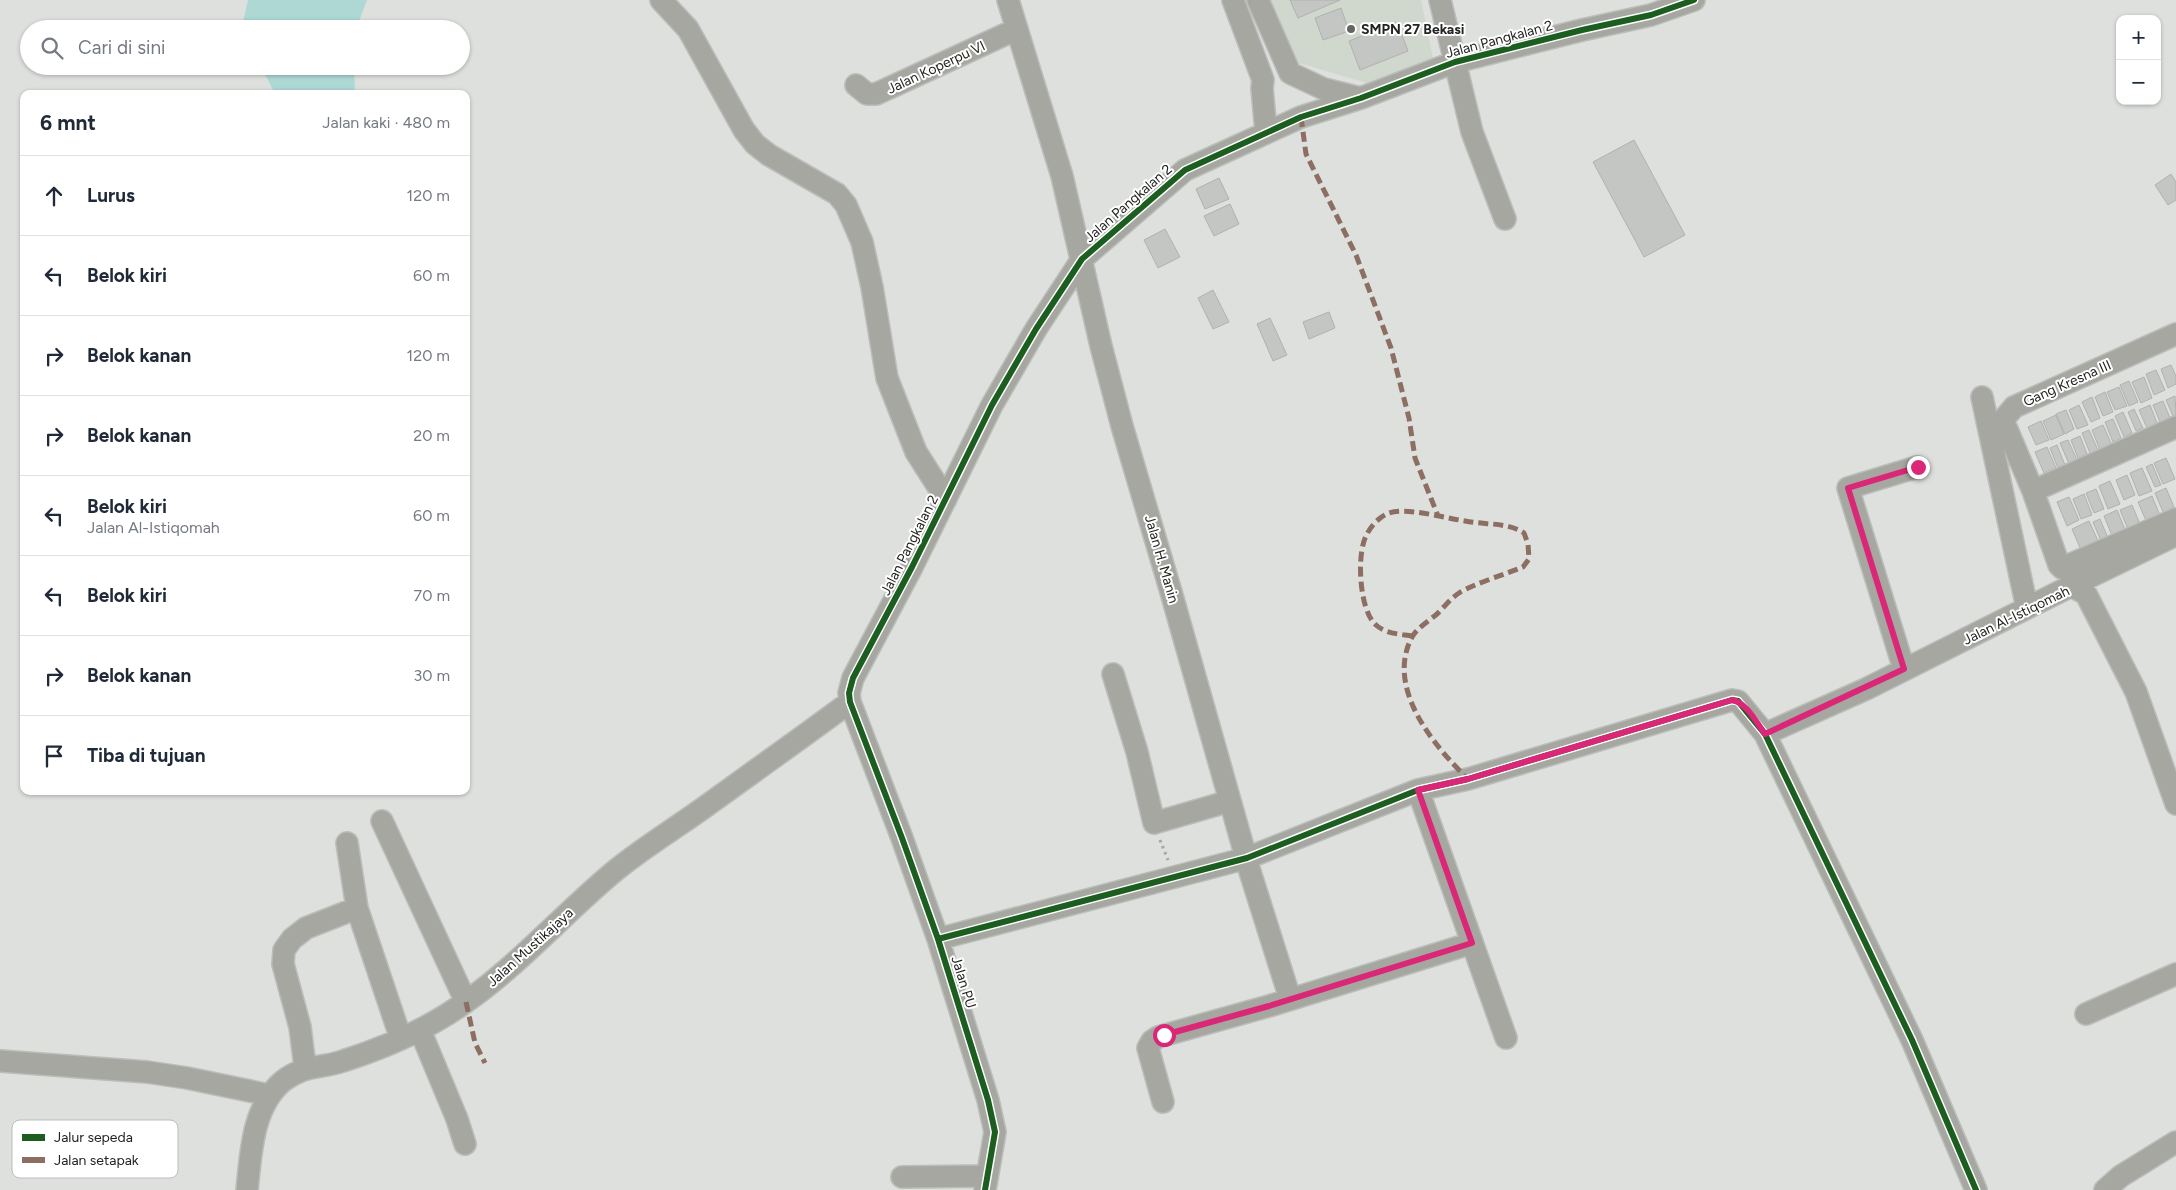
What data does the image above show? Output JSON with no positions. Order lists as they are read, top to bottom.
{
  "streets": {
    "street": [
      "Jalan Pangkalan 2",
      "Jalan Koperpu VI",
      "Gang Kresna III",
      "Jalan H. Manin",
      "Jalan Al-Istiqomah",
      "Jalan Mustikajaya",
      "Jalan PU"
    ]
  },
  "crossings": [
    ["Jalan Pangkalan 2", "Jalan H. Manin"],
    ["Jalan Pangkalan 2", "Jalan Mustikajaya"],
    ["Jalan Pangkalan 2", "Jalan PU"],
    ["Jalan Koperpu VI", "Jalan H. Manin"],
    ["Gang Kresna III", "Jalan Al-Istiqomah"],
    ["Jalan Mustikajaya", "Jalan PU"]
  ],
  "places": ["SMPN 27 Bekasi"],
  "legend": ["Jalur sepeda", "Jalan setapak"],
  "page": {
    "map_buttons": ["+", "−"],
    "search": "Cari di sini",
    "heading": ["6 mnt", "Jalan kaki · 480 m"],
    "list": [
      ["Lurus", "120 m"],
      ["Belok kiri", "60 m"],
      ["Belok kanan", "120 m"],
      ["Belok kanan", "20 m"],
      ["Belok kiri", "Jalan Al-Istiqomah", "60 m"],
      ["Belok kiri", "70 m"],
      ["Belok kanan", "30 m"],
      "Tiba di tujuan"
    ]
  }
}
